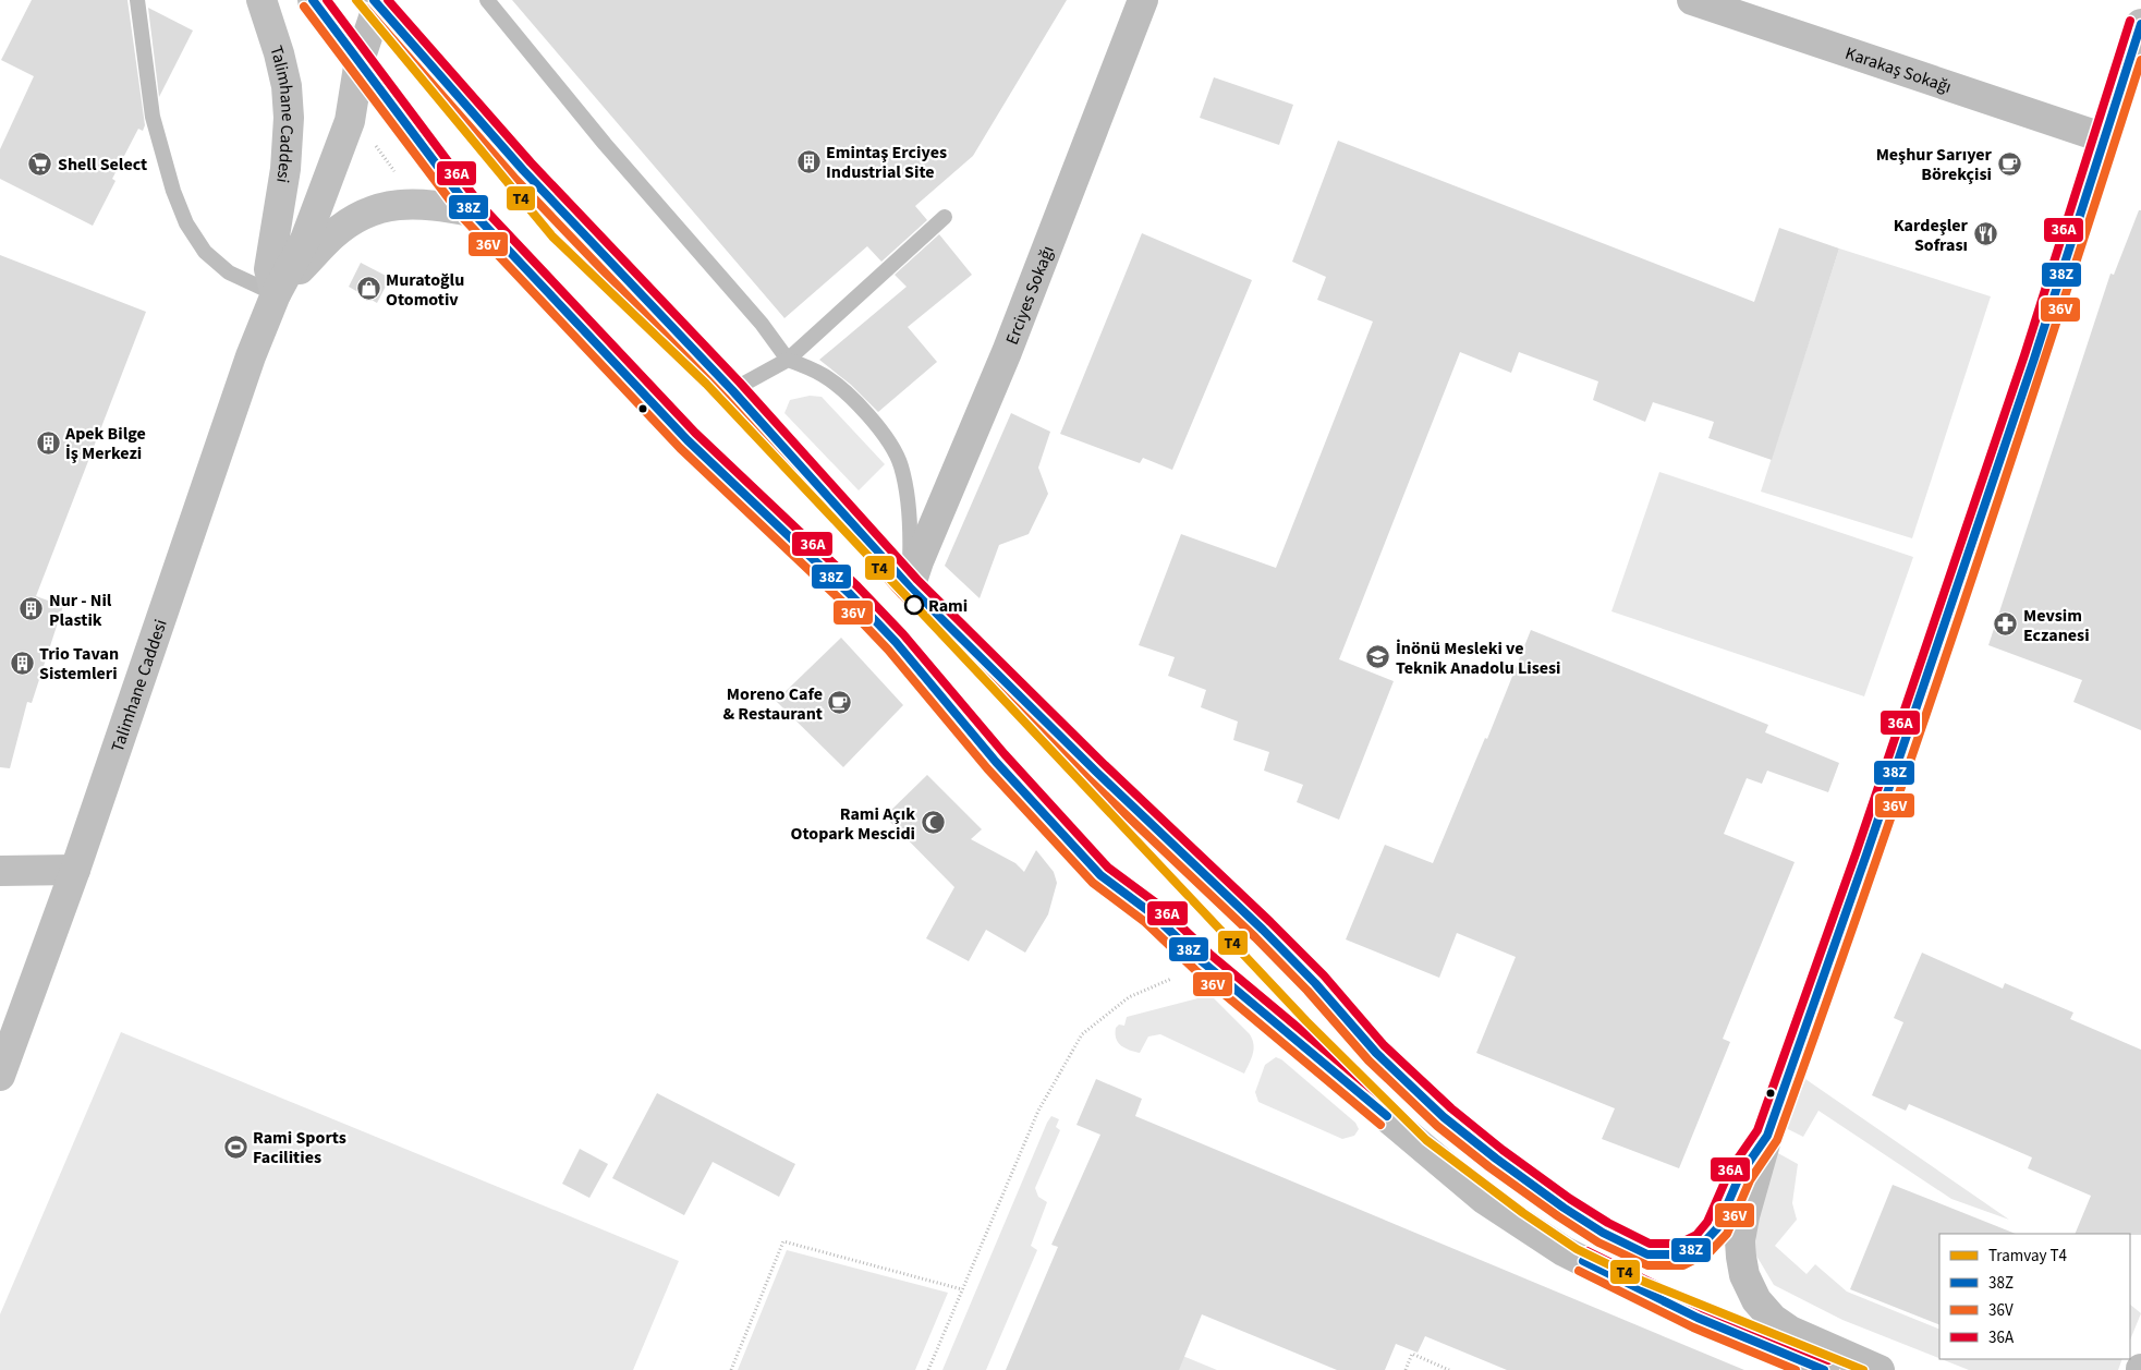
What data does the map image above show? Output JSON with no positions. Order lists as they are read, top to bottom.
{
  "streets": {
    "main road": ["Karakaş Sokağı", "Talimhane Caddesi", "Erciyes Sokağı"]
  },
  "places": {
    "building": [
      "Emintaş Erciyes Industrial Site",
      "Apek Bilge İş Merkezi",
      "Nur - Nil Plastik",
      "Trio Tavan Sistemleri"
    ],
    "supermarket": ["Shell Select"],
    "cafe": ["Meşhur Sarıyer Börekçisi", "Moreno Cafe & Restaurant"],
    "restaurant": ["Kardeşler Sofrası"],
    "shop": ["Muratoğlu Otomotiv"],
    "other": ["Rami"],
    "pharmacy": ["Mevsim Eczanesi"],
    "school or university": ["İnönü Mesleki ve Teknik Anadolu Lisesi"],
    "mosque": ["Rami Açık Otopark Mescidi"],
    "sports": ["Rami Sports Facilities"]
  },
  "lines": [
    "tram line T4",
    "transit line 38Z",
    "transit line 36A",
    "transit line 36V"
  ],
  "legend": [
    "Tramvay T4",
    "38Z",
    "36V",
    "36A"
  ]
}
